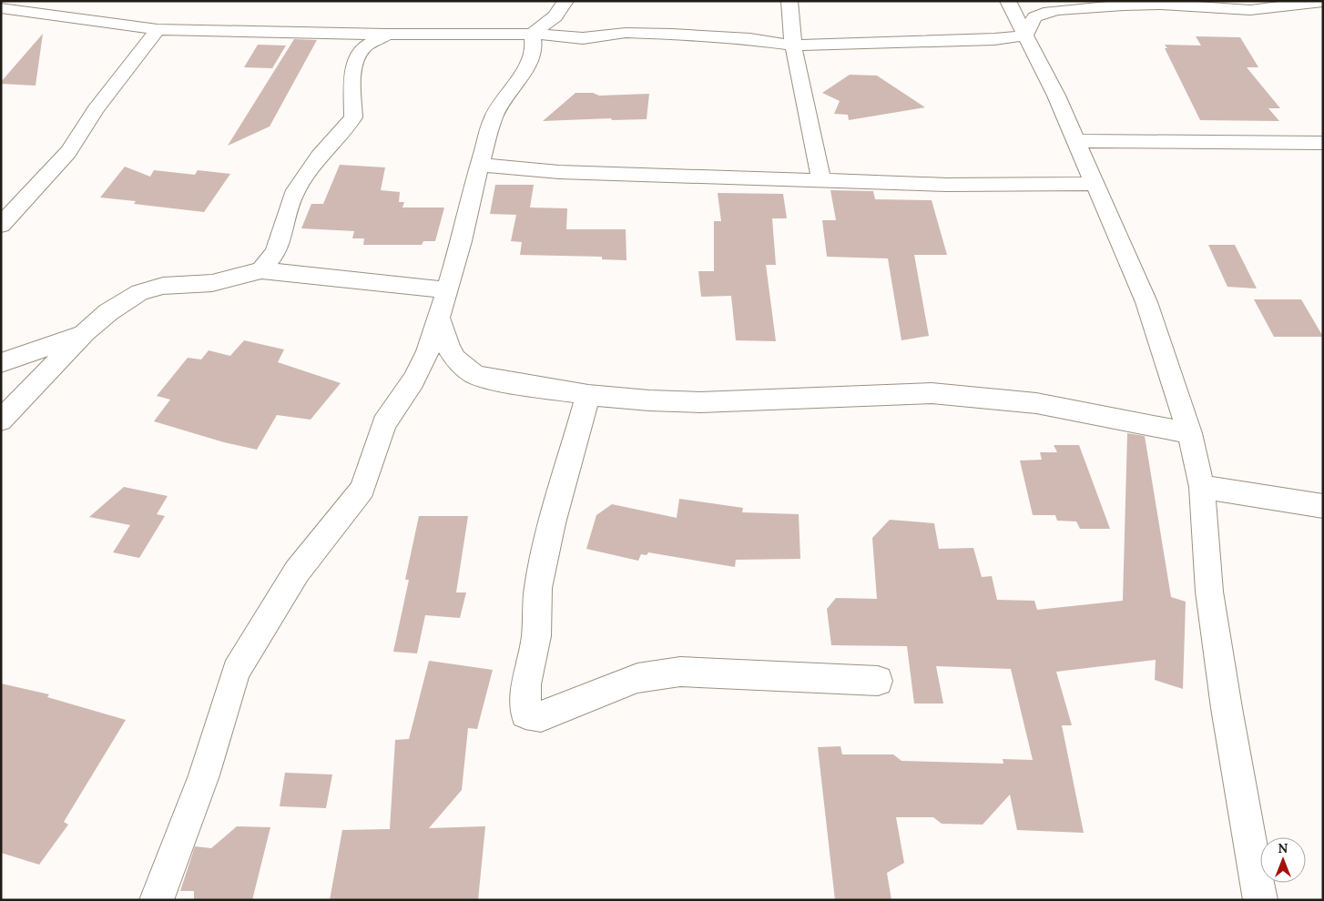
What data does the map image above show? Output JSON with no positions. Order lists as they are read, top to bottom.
{
  "north": "top"
}
